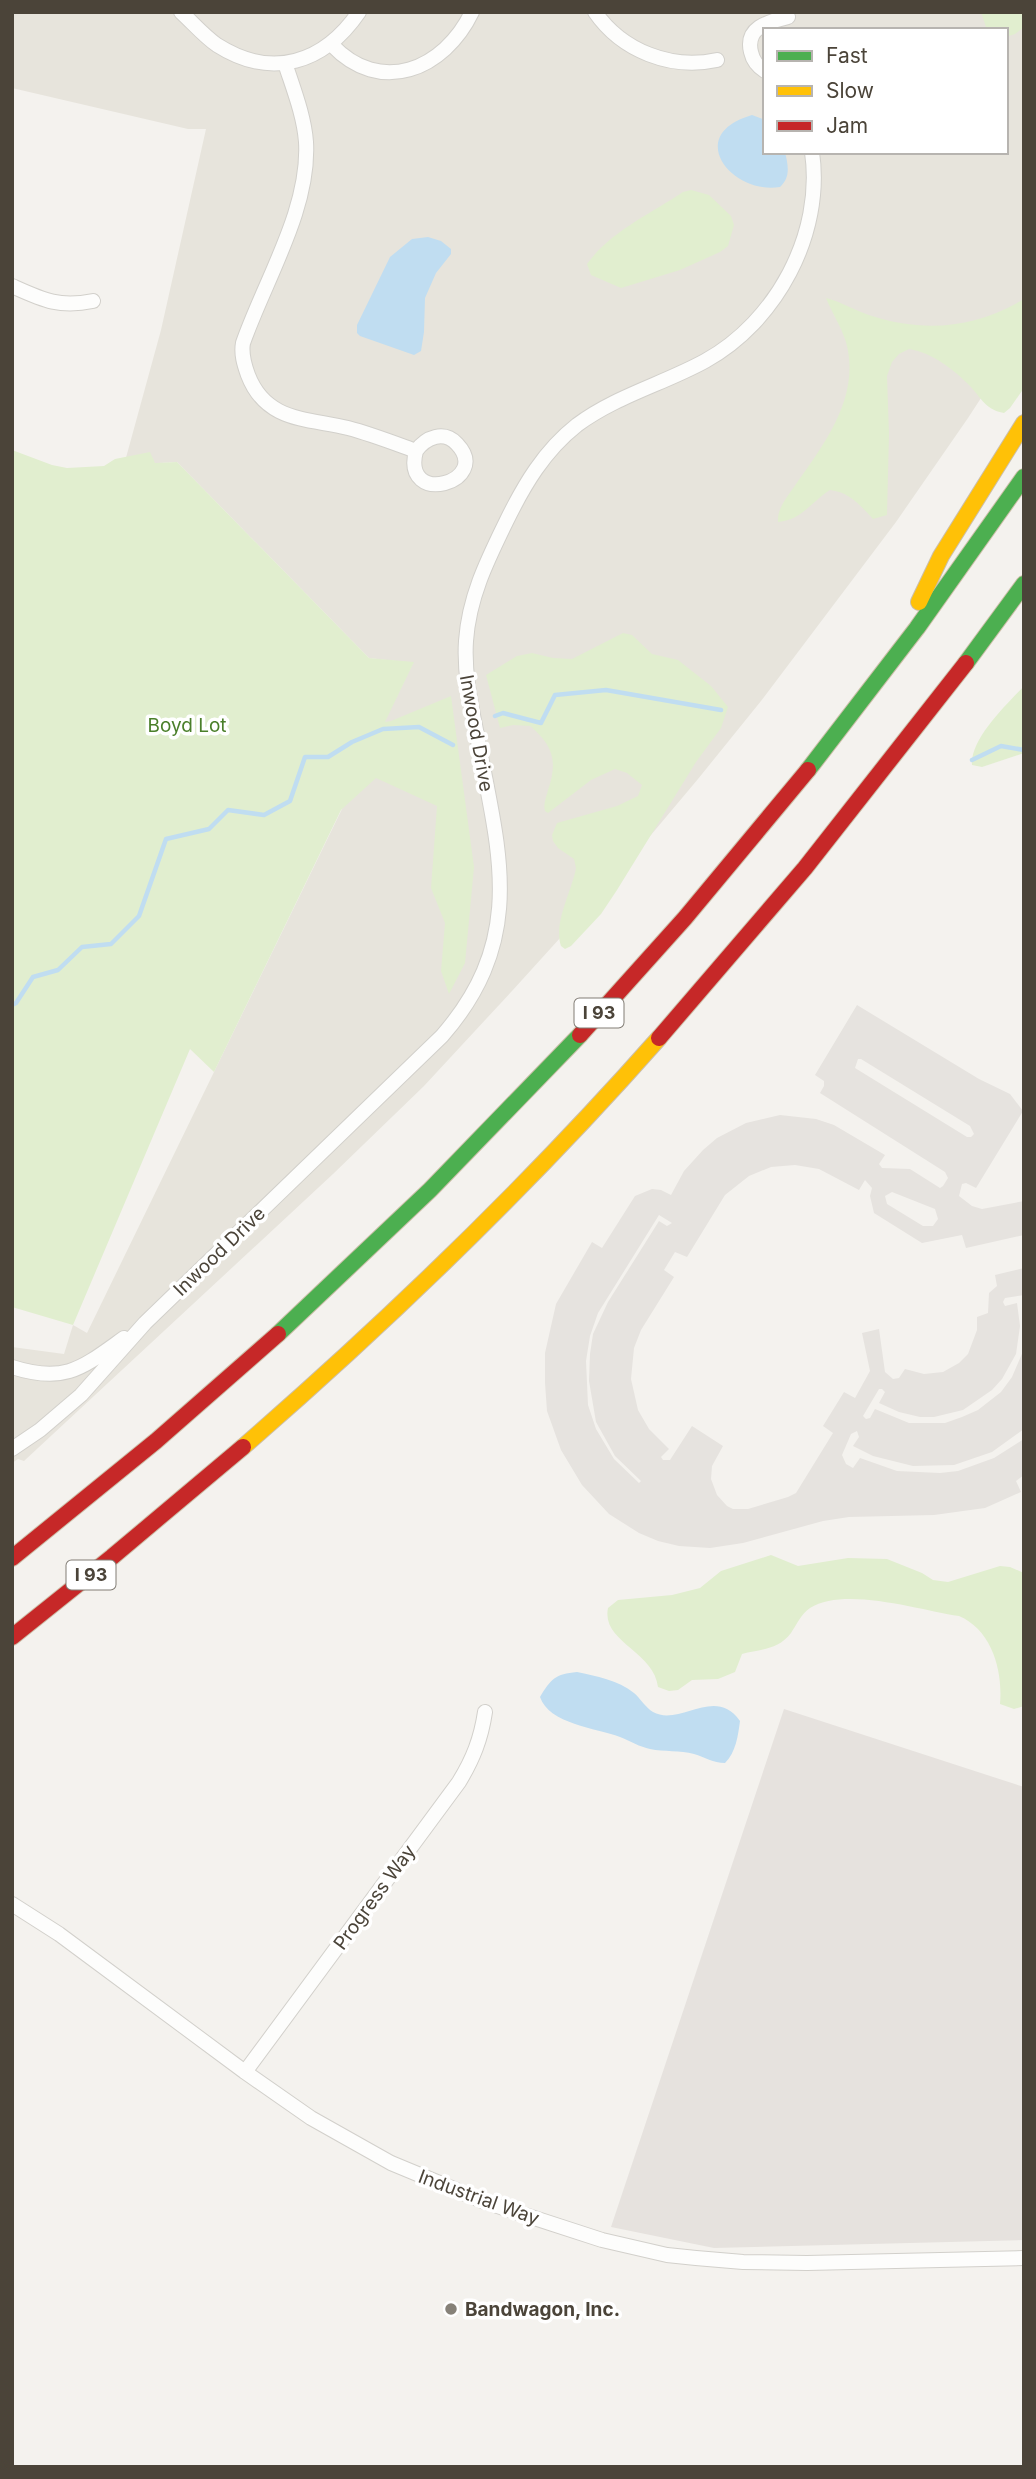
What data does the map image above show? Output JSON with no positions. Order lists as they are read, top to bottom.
{
  "streets": {
    "highway": ["I 93"],
    "street": ["Inwood Drive", "Progress Way", "Industrial Way"]
  },
  "crossings": [
    ["Progress Way", "Industrial Way"]
  ],
  "parks": ["Boyd Lot"],
  "places": ["Bandwagon, Inc."],
  "legend": ["Fast", "Slow", "Jam"]
}
